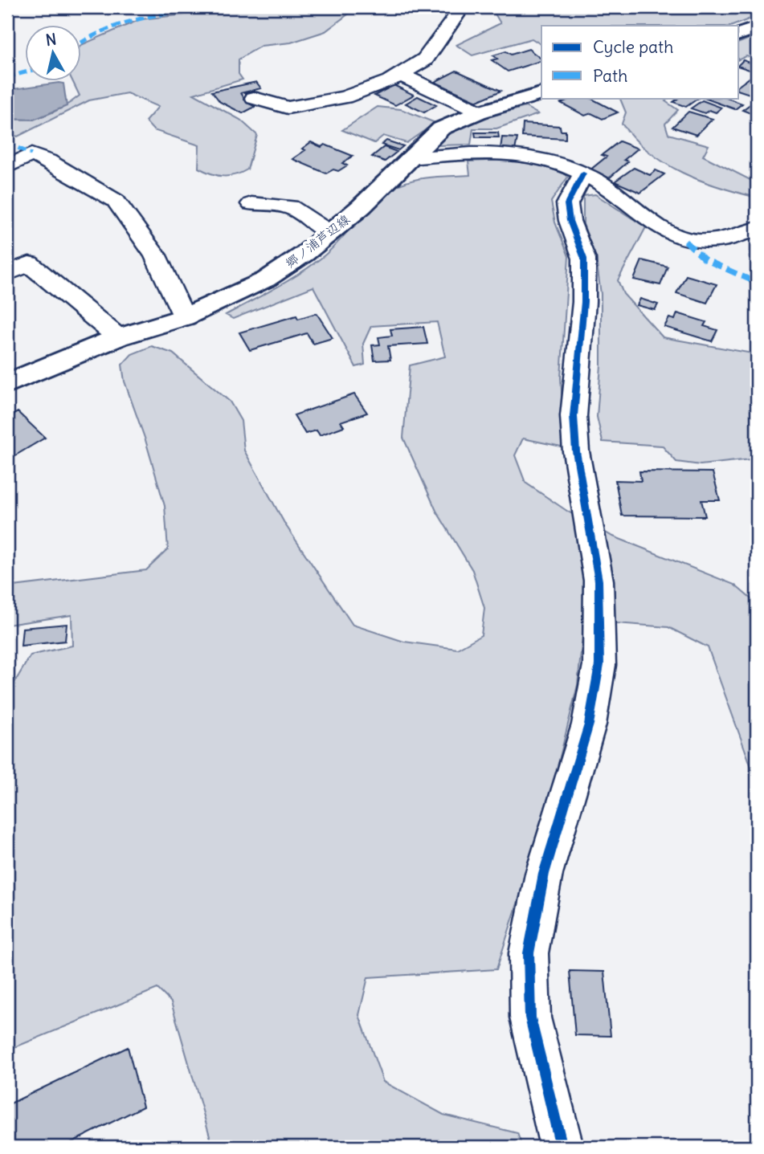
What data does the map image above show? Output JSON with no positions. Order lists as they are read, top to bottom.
{
  "streets": {
    "main road": ["郷ノ浦芦辺線"]
  },
  "legend": ["Cycle path", "Path"],
  "north": "top"
}
